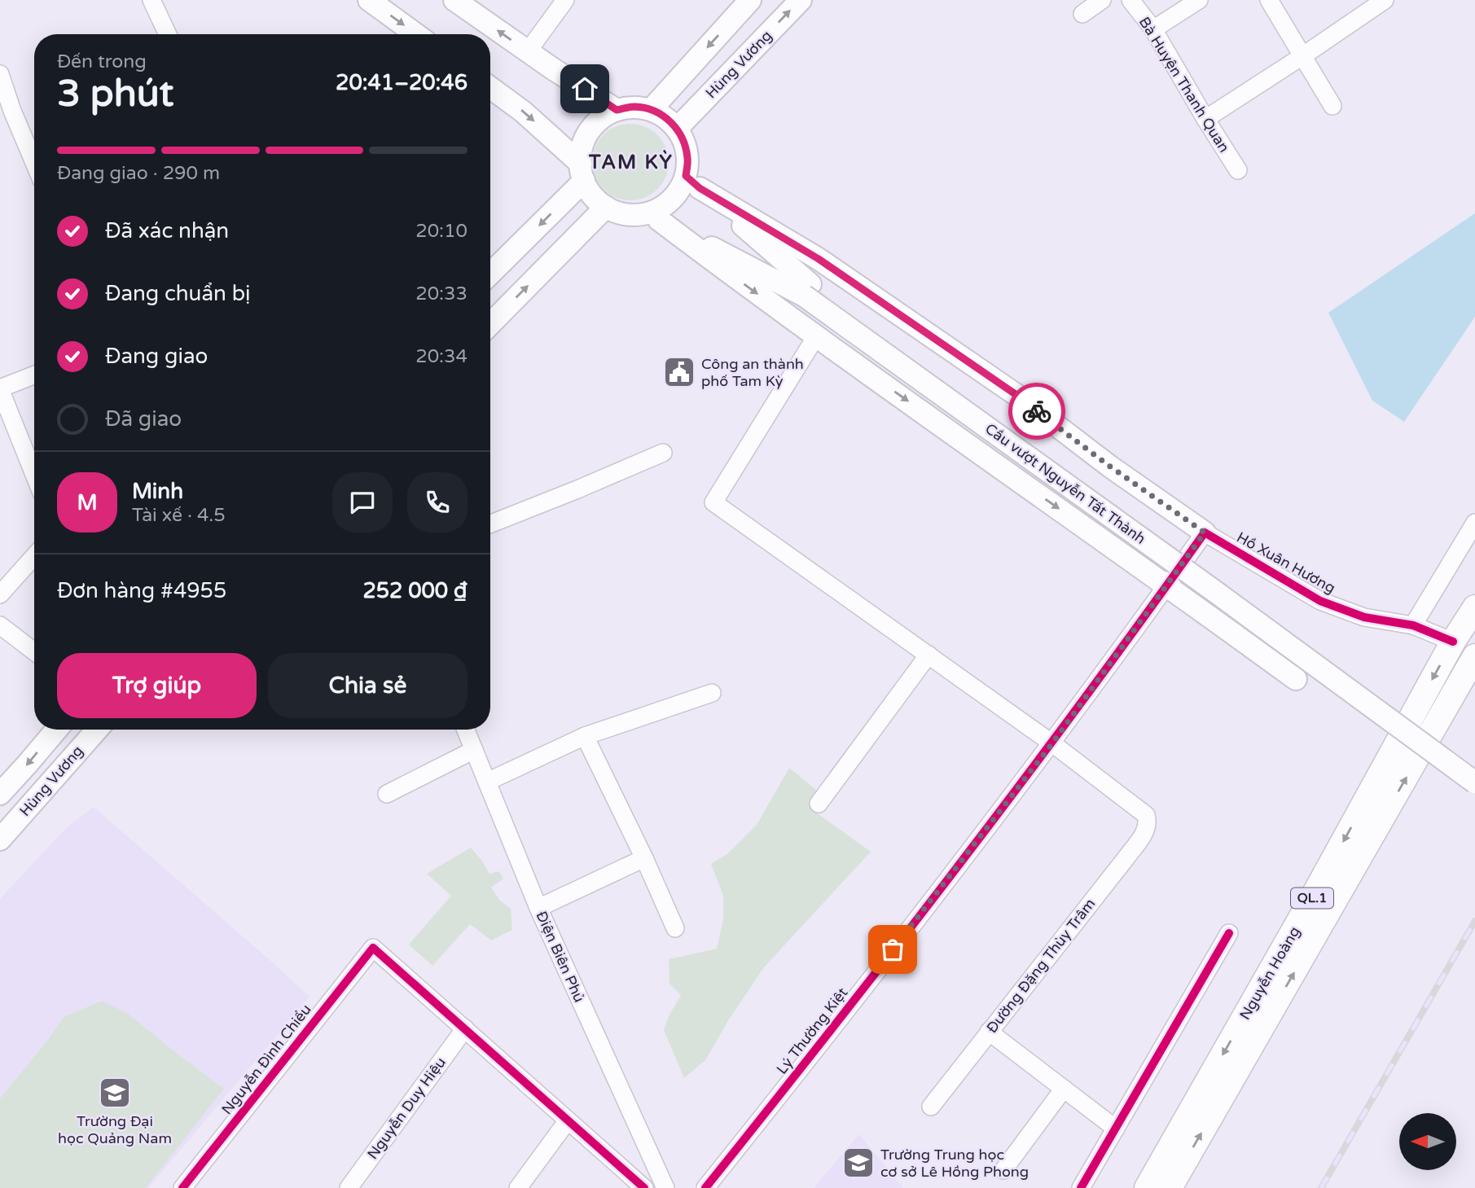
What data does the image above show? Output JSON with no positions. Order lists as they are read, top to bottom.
{
  "streets": {
    "highway": ["QL.1", "Nguyễn Hoàng"],
    "main road": ["Hùng Vương", "Cầu vượt Nguyễn Tất Thành"],
    "street": [
      "Bà Huyện Thanh Quan",
      "Hồ Xuân Hương",
      "Điện Biên Phủ",
      "Đường Đặng Thùy Trâm",
      "Lý Thường Kiệt",
      "Nguyễn Đình Chiểu",
      "Nguyễn Duy Hiệu"
    ]
  },
  "crossings": [
    ["Hùng Vương", "Cầu vượt Nguyễn Tất Thành"],
    ["Hồ Xuân Hương", "Nguyễn Hoàng"],
    ["Hồ Xuân Hương", "Lý Thường Kiệt"],
    ["Đường Đặng Thùy Trâm", "Lý Thường Kiệt"],
    ["Nguyễn Đình Chiểu", "Nguyễn Duy Hiệu"]
  ],
  "districts": ["TAM KỲ"],
  "places": {
    "public building": ["Công an thành phố Tam Kỳ"],
    "school or university": ["Trường Đại học Quảng Nam", "Trường Trung học cơ sở Lê Hồng Phong"]
  },
  "north": "left",
  "page": {
    "heading": ["3 phút", "Đến trong", "20:41–20:46"],
    "panel": [
      "Minh",
      "Tài xế · 4.5",
      "Đơn hàng #4955",
      "252 000 ₫"
    ],
    "bar": "Đang giao · 290 m",
    "list": [
      ["Đã xác nhận", "20:10"],
      ["Đang chuẩn bị", "20:33"],
      ["Đang giao", "20:34"],
      "Đã giao"
    ],
    "round": "M",
    "buttons": ["Trợ giúp", "Chia sẻ"]
  }
}
